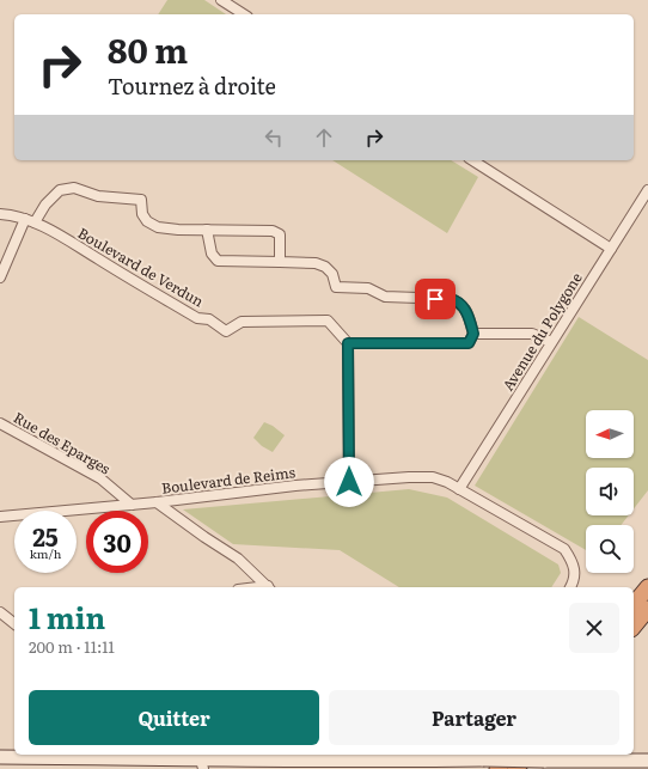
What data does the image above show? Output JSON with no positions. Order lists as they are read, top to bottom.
{
  "streets": {
    "street": [
      "Boulevard de Verdun",
      "Avenue du Polygone",
      "Rue des Eparges",
      "Boulevard de Reims"
    ]
  },
  "crossings": [
    ["Avenue du Polygone", "Boulevard de Reims"],
    ["Rue des Eparges", "Boulevard de Reims"]
  ],
  "north": "left",
  "page": {
    "turn": ["80 m", "Tournez à droite"],
    "speed": "25 km/h",
    "limit": "30",
    "heading": ["1 min", "200 m · 11:11"],
    "buttons": ["Quitter", "Partager"]
  }
}
